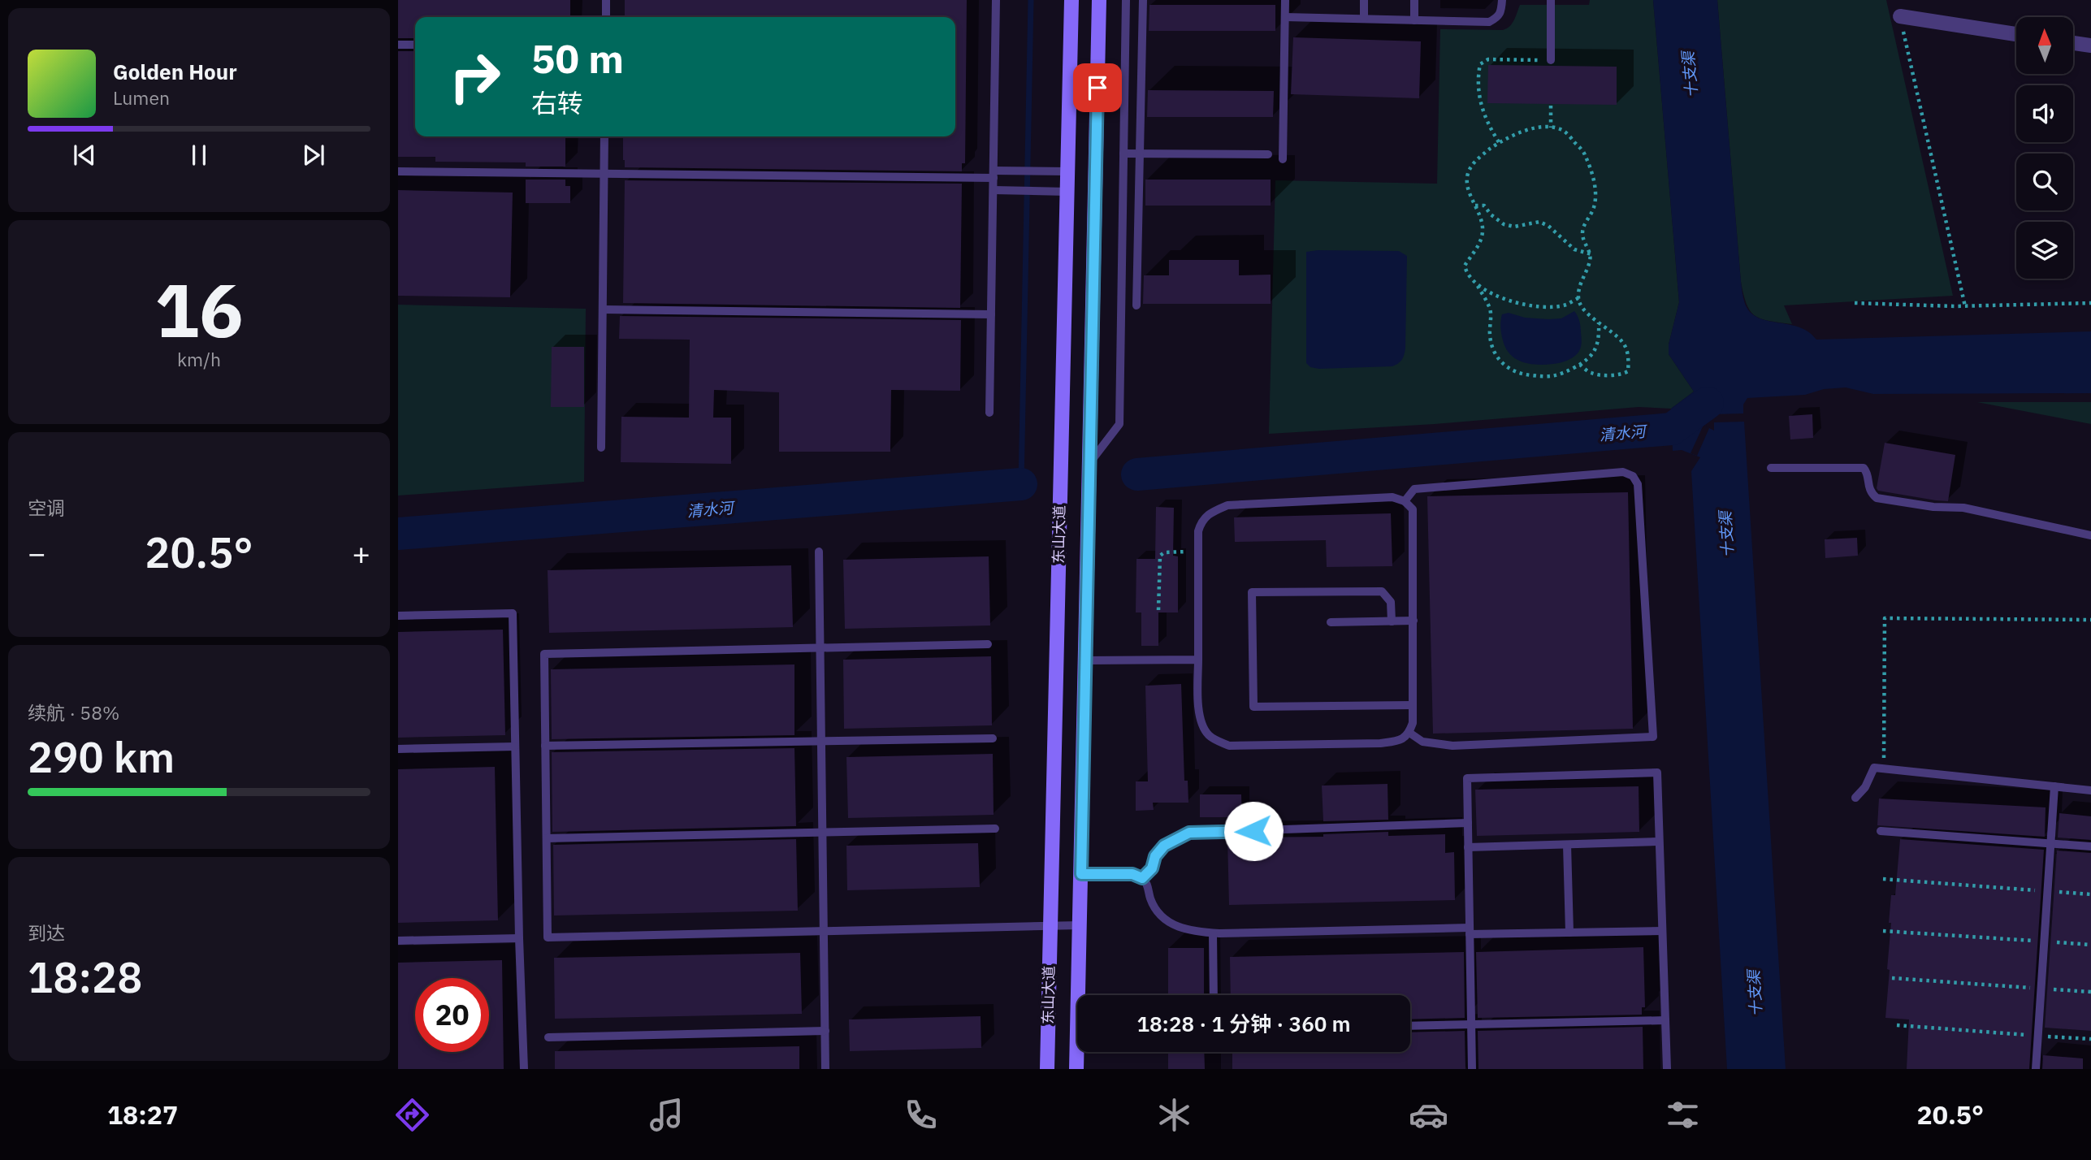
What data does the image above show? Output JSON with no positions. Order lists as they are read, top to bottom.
{
  "streets": {
    "main road": ["东山大道"]
  },
  "water": ["十支渠", "清水河"],
  "north": "top",
  "page": {
    "turn": ["50 m", "右转"],
    "song": ["Golden Hour", "Lumen"],
    "tile": [
      ["16", "km/h"],
      "空调",
      ["续航 · 58%", "290 km"],
      ["到达", "18:28"]
    ],
    "heat": ["−", "20.5°", "+"],
    "limit": "20",
    "trip": "18:28 · 1 分钟 · 360 m",
    "tabs": ["18:27", "20.5°"]
  }
}
